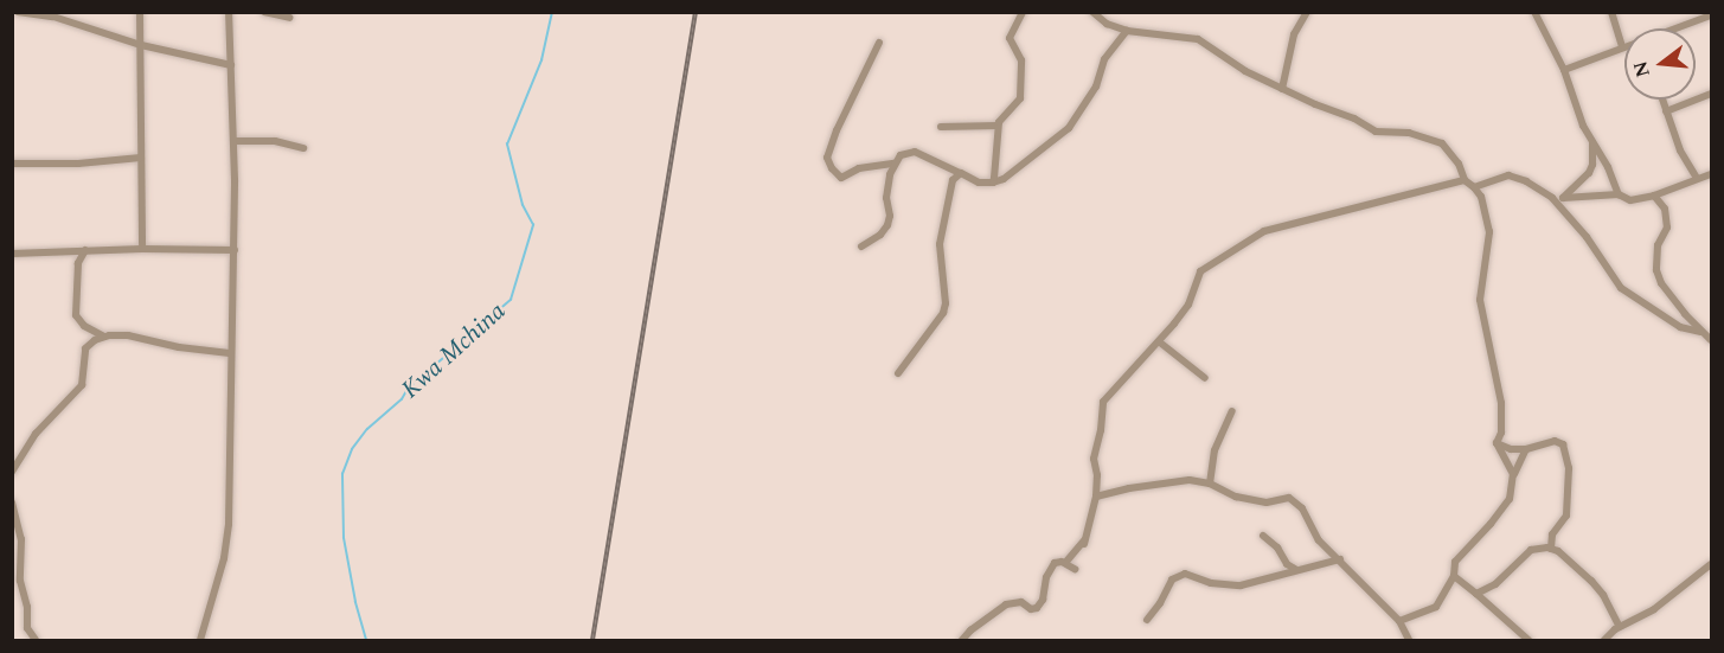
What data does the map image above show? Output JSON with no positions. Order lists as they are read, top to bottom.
{
  "water": ["Kwa Mchina"],
  "north": "left"
}
